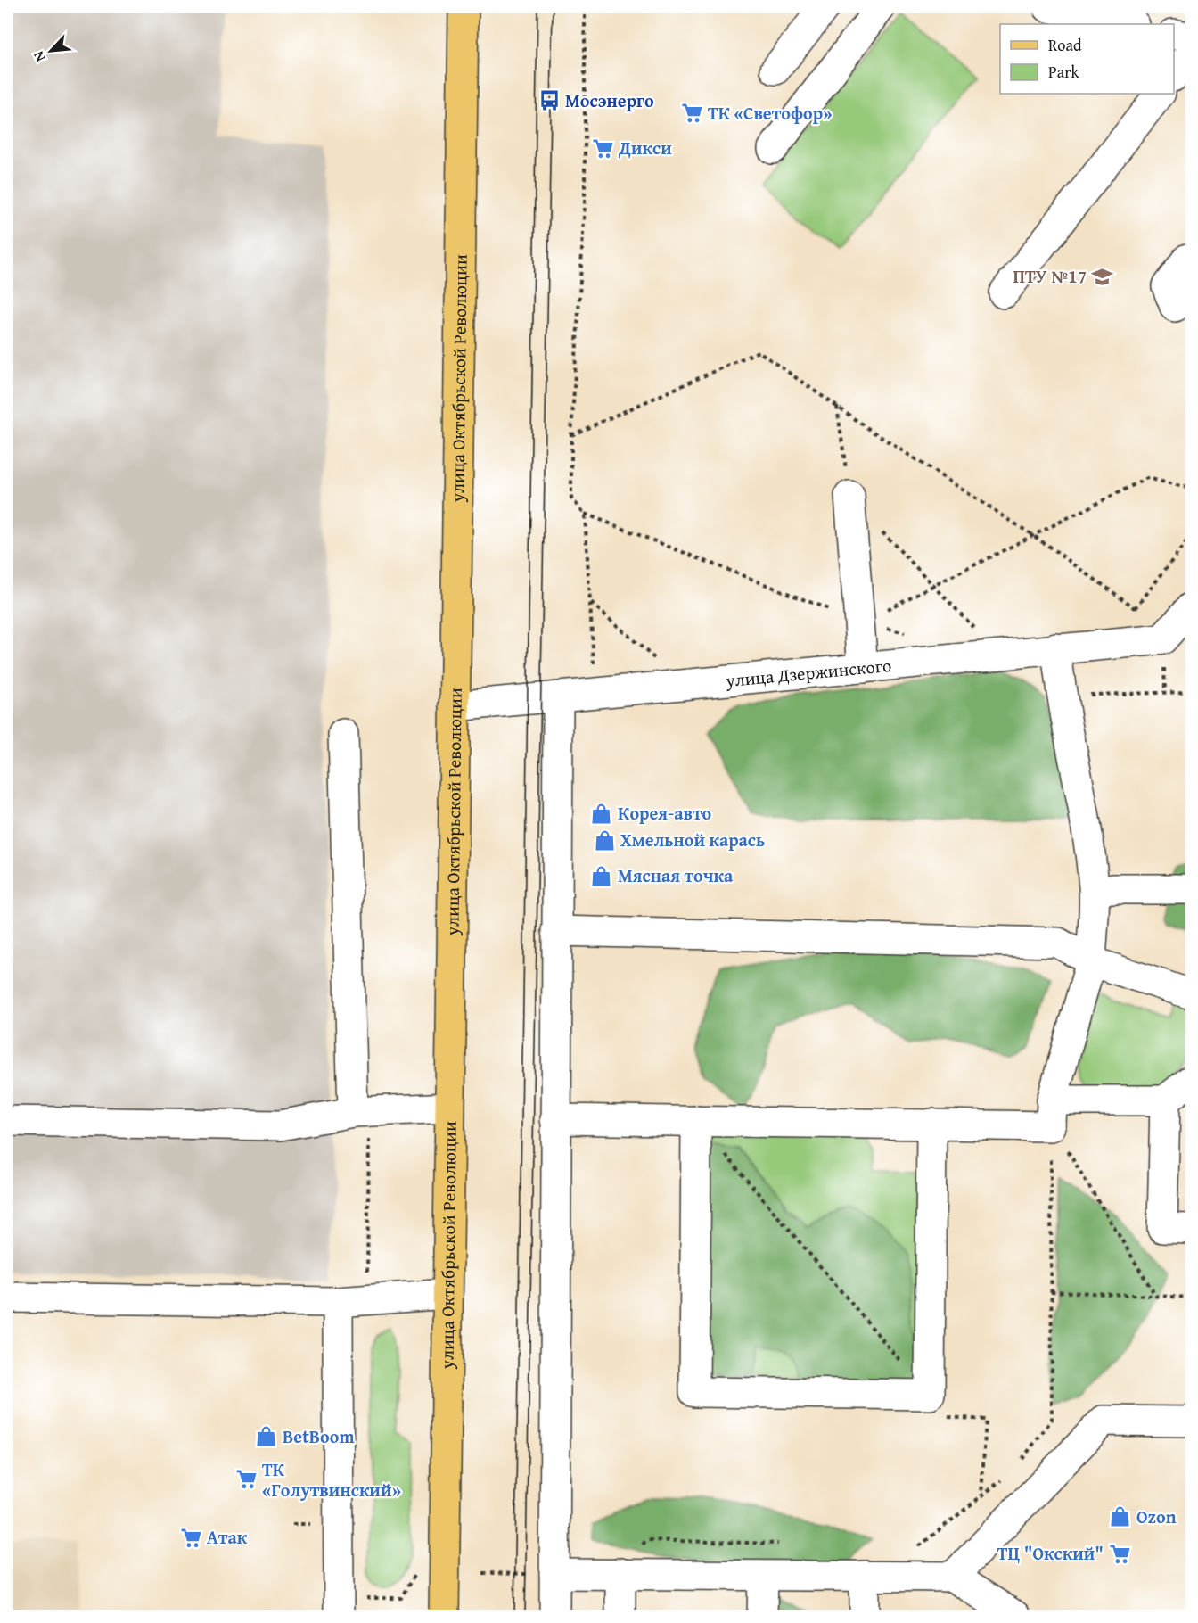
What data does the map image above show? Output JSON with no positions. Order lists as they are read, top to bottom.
{
  "streets": {
    "main road": ["улица Октябрьской Революции"],
    "street": ["улица Дзержинского"]
  },
  "crossings": [
    ["улица Октябрьской Революции", "улица Дзержинского"]
  ],
  "places": {
    "bus stop": ["Мосэнерго"],
    "supermarket": [
      "ТК «Светофор»",
      "Дикси",
      "ТК «Голутвинский»",
      "Атак",
      "ТЦ \"Окский\""
    ],
    "school or university": ["ПТУ №17"],
    "shop": [
      "Корея-авто",
      "Хмельной карась",
      "Мясная точка",
      "BetBoom",
      "Ozon"
    ]
  },
  "legend": ["Road", "Park"],
  "north": "bottom left"
}
